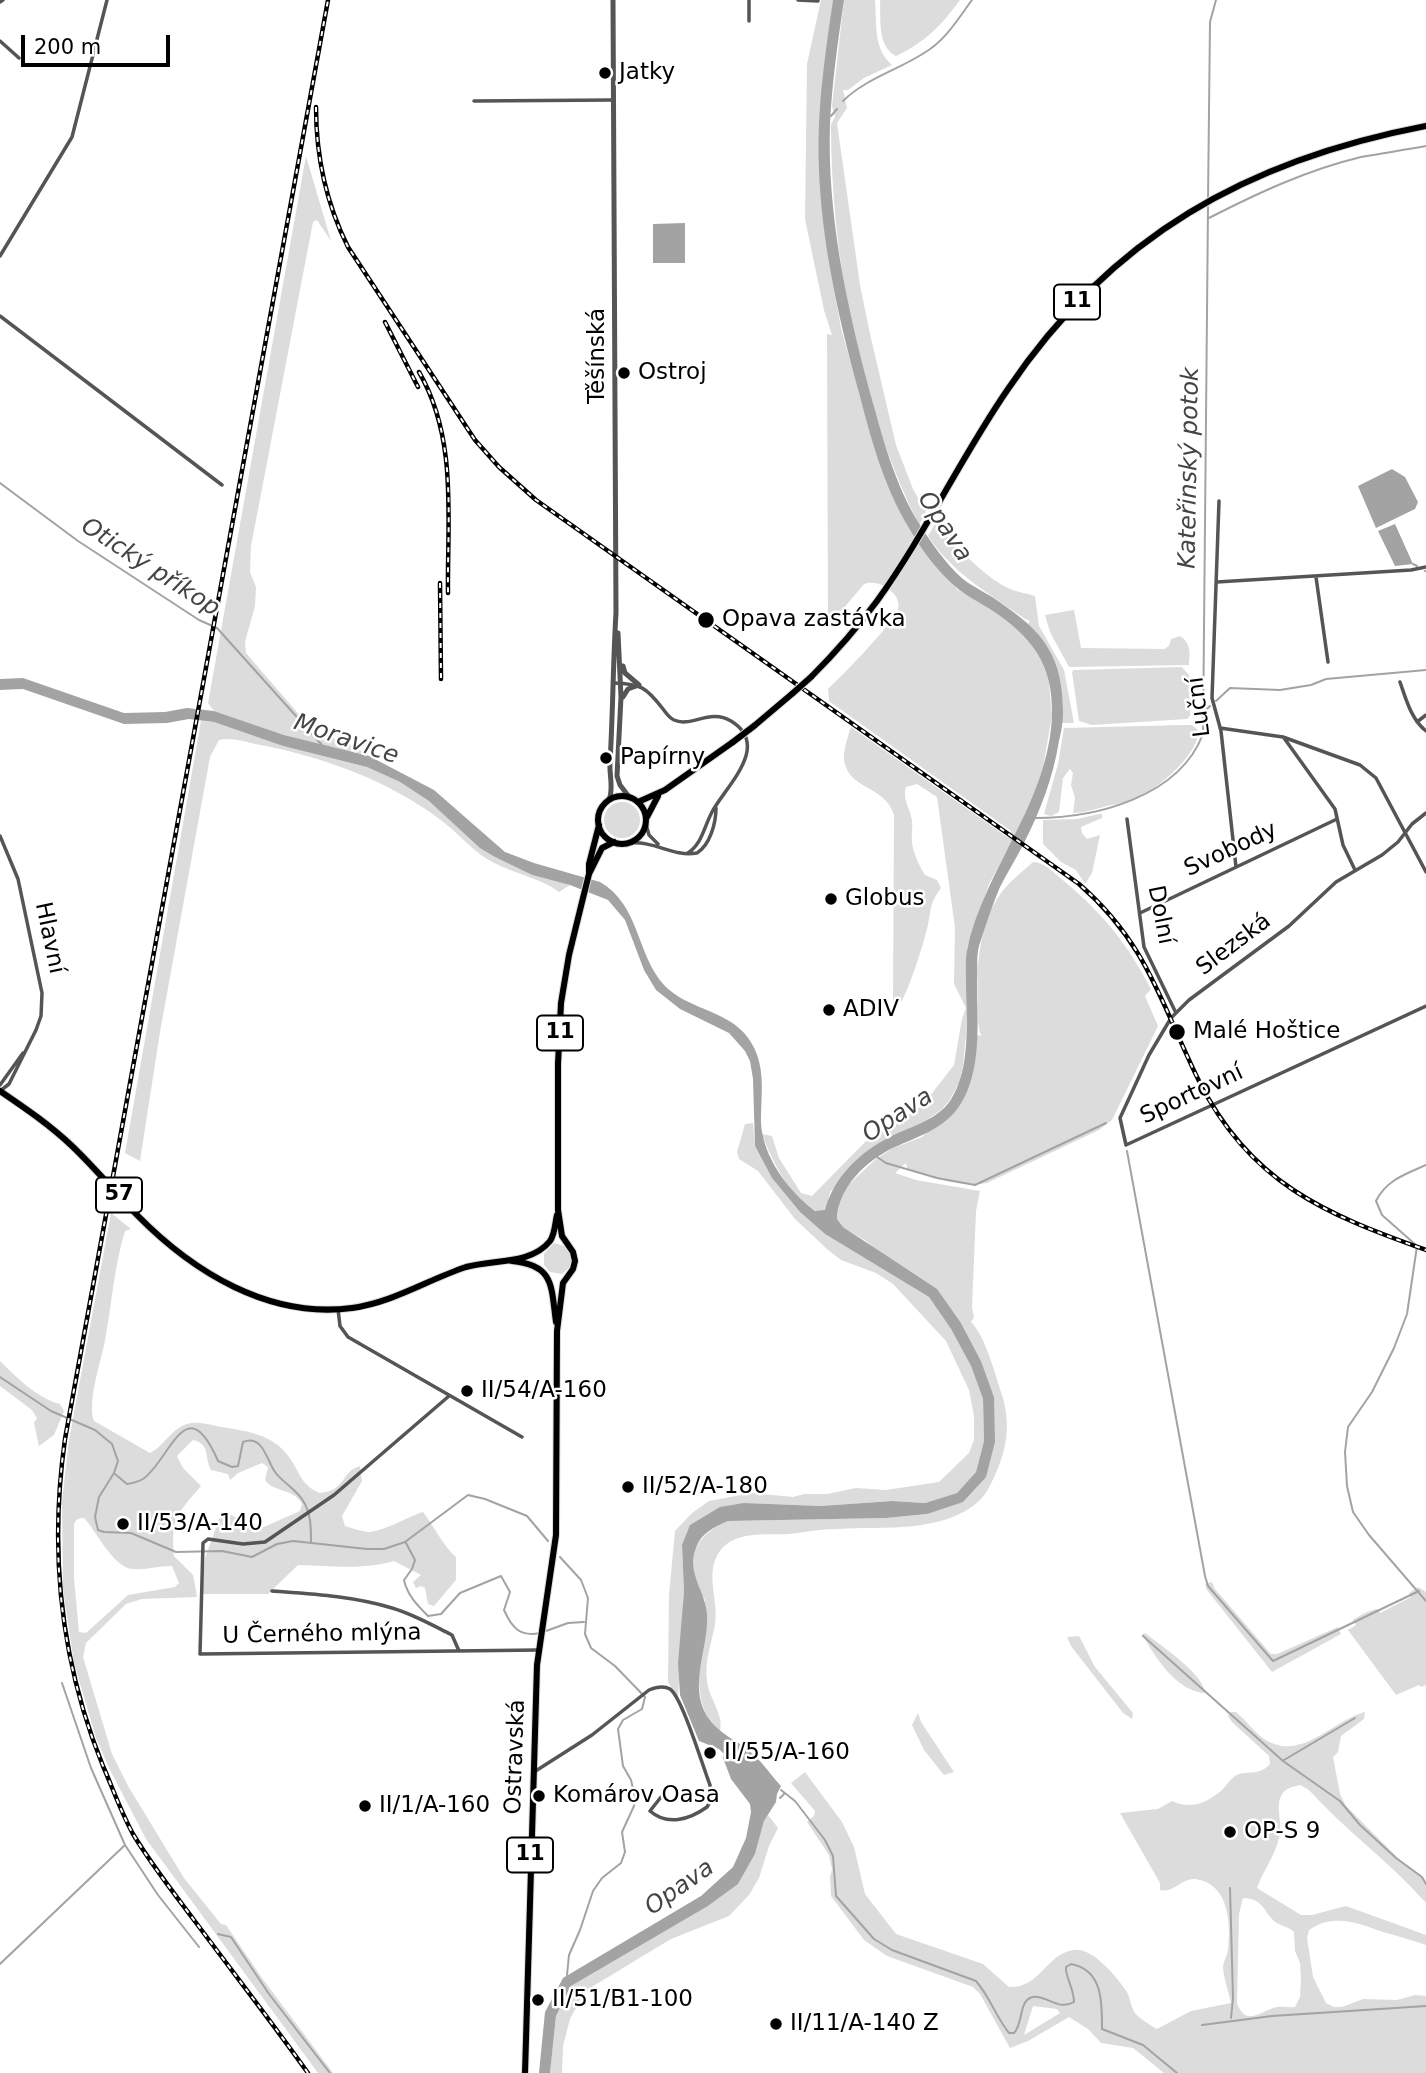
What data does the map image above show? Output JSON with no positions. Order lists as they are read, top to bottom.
{
  "streets": {
    "main road": [
      "11",
      "Těšínská",
      "57",
      "Ostravská"
    ],
    "street": [
      "Luční",
      "Svobody",
      "Dolní",
      "Hlavní",
      "Slezská",
      "Sportovní",
      "U Černého mlýna"
    ]
  },
  "crossings": [
    ["11", "Těšínská"],
    ["11", "57"],
    ["11", "Ostravská"],
    ["Luční", "Svobody"],
    ["Svobody", "Dolní"],
    ["Dolní", "Slezská"],
    ["Hlavní", "57"],
    ["Slezská", "Sportovní"],
    ["U Černého mlýna", "Ostravská"]
  ],
  "water": [
    "Kateřinský potok",
    "Opava",
    "Otický příkop",
    "Moravice"
  ],
  "places": [
    "Jatky",
    "Ostroj",
    "Opava zastávka",
    "Papírny",
    "Globus",
    "ADIV",
    "Malé Hoštice",
    "II/54/A-160",
    "II/52/A-180",
    "II/53/A-140",
    "II/55/A-160",
    "Komárov Oasa",
    "II/1/A-160",
    "OP-S 9",
    "II/51/B1-100",
    "II/11/A-140 Z"
  ],
  "scale_bar": "200 m"
}
